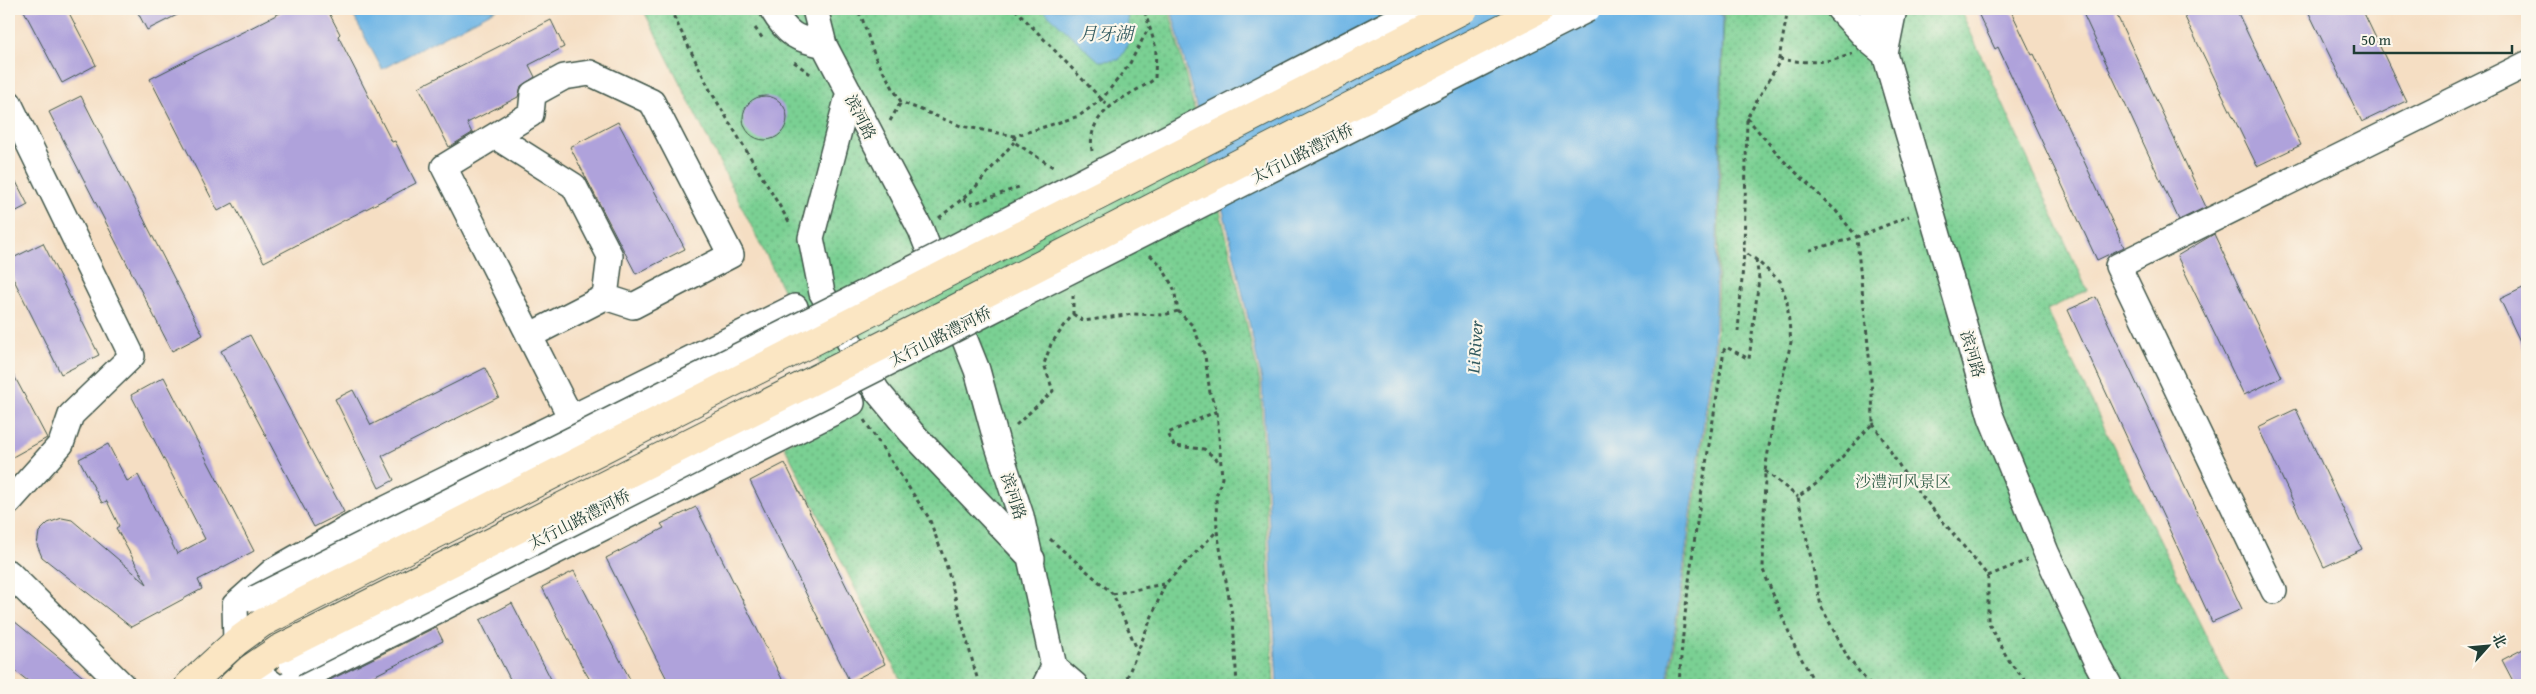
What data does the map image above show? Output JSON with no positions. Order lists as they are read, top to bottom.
{
  "streets": {
    "main road": ["太行山路澧河桥"],
    "street": ["滨河路"]
  },
  "crossings": [
    ["滨河路", "太行山路澧河桥"]
  ],
  "water": ["月牙湖", "Li River"],
  "parks": ["沙澧河风景区"],
  "scale_bar": "50 m",
  "north": "top right"
}
